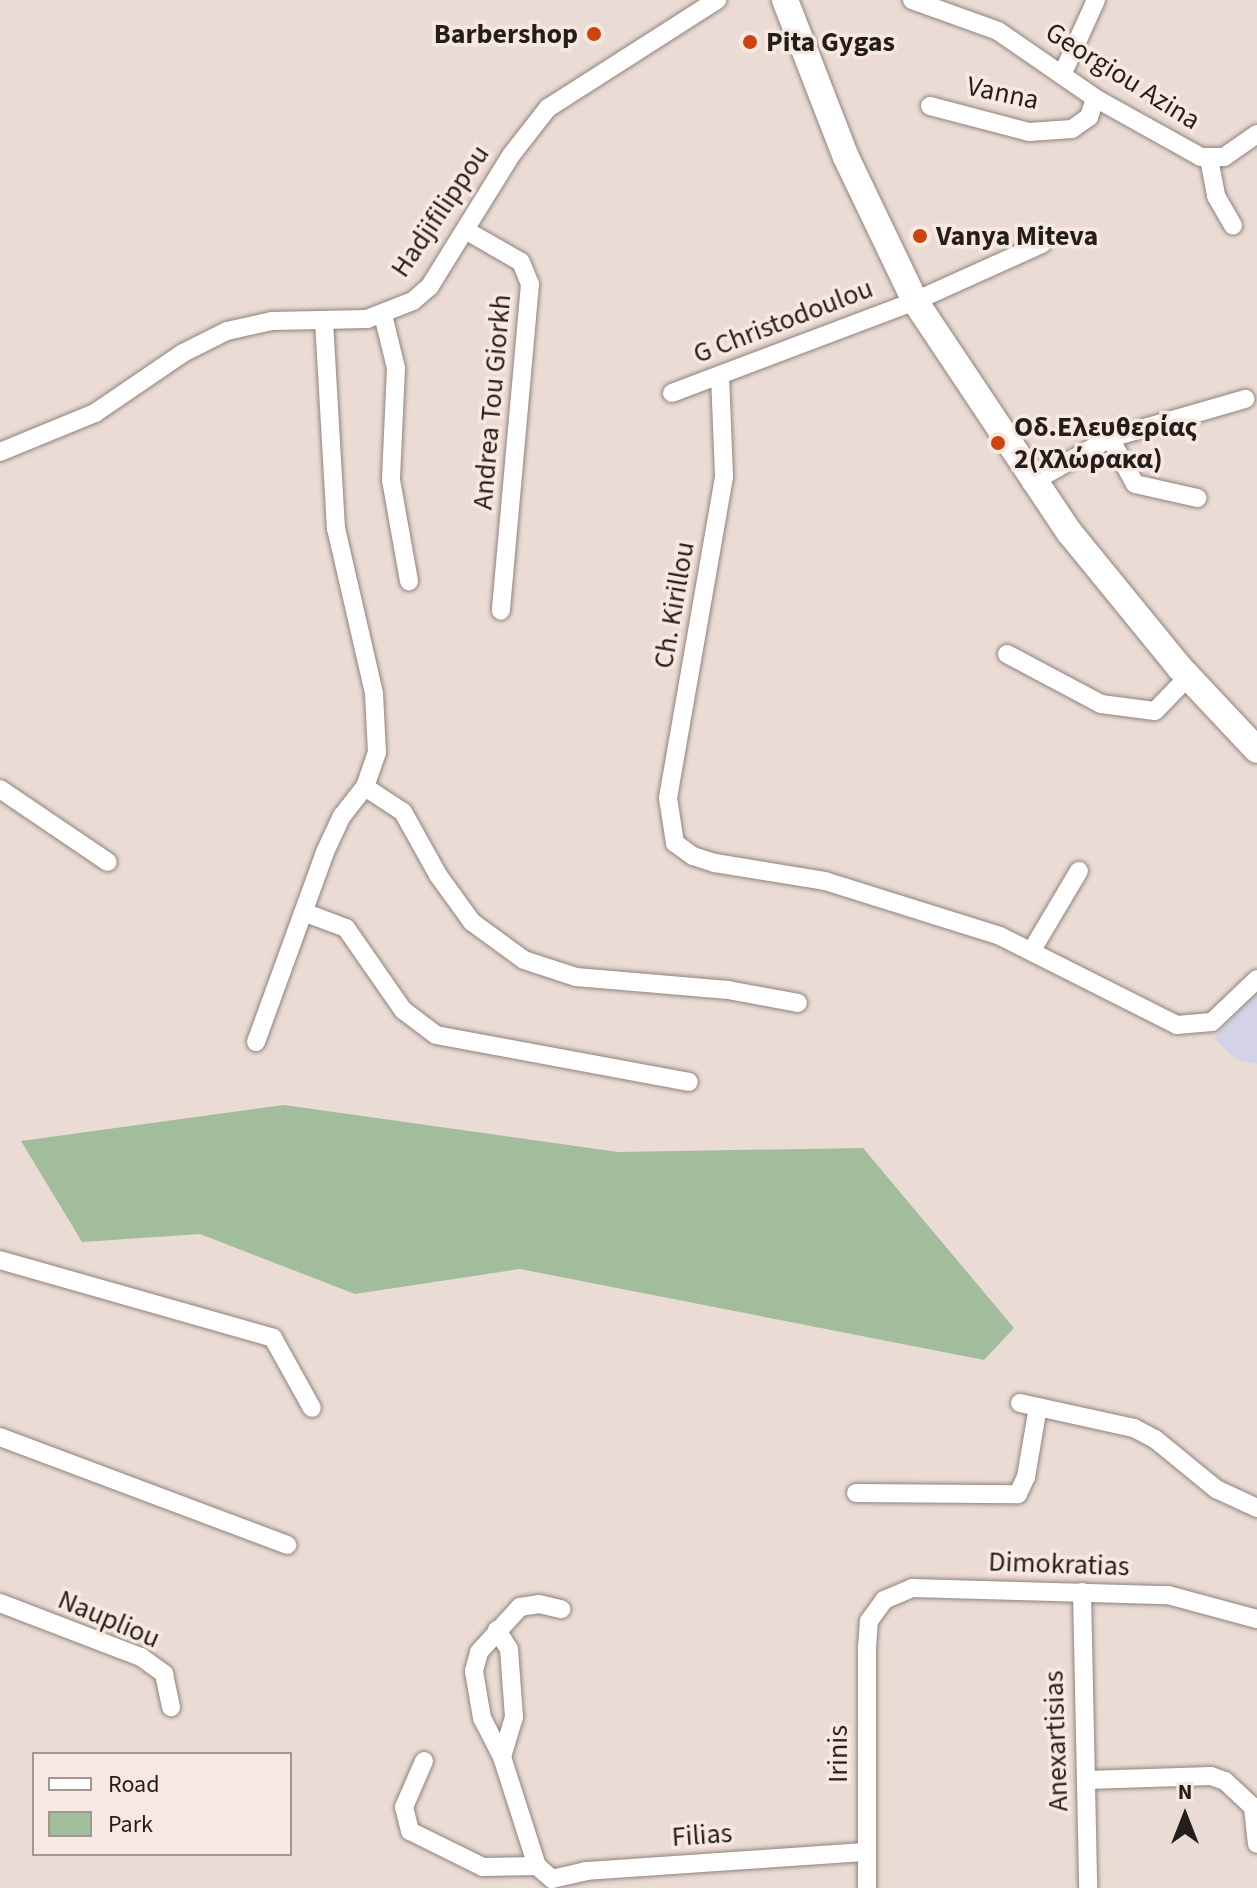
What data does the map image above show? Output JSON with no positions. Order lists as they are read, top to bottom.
{
  "streets": {
    "street": [
      "Georgiou Azina",
      "Vanna",
      "Hadjifilippou",
      "G Christodoulou",
      "Andrea Tou Giorkh",
      "Ch. Kirillou",
      "Dimokratias",
      "Naupliou",
      "Anexartisias",
      "Irinis",
      "Filias"
    ]
  },
  "crossings": [
    ["Georgiou Azina", "Vanna"],
    ["Hadjifilippou", "Andrea Tou Giorkh"],
    ["G Christodoulou", "Ch. Kirillou"],
    ["Dimokratias", "Anexartisias"],
    ["Dimokratias", "Irinis"],
    ["Irinis", "Filias"]
  ],
  "places": [
    "Barbershop",
    "Pita Gygas",
    "Vanya Miteva",
    "Οδ.Ελευθερίας 2(Χλώρακα)"
  ],
  "legend": ["Road", "Park"],
  "north": "top"
}
